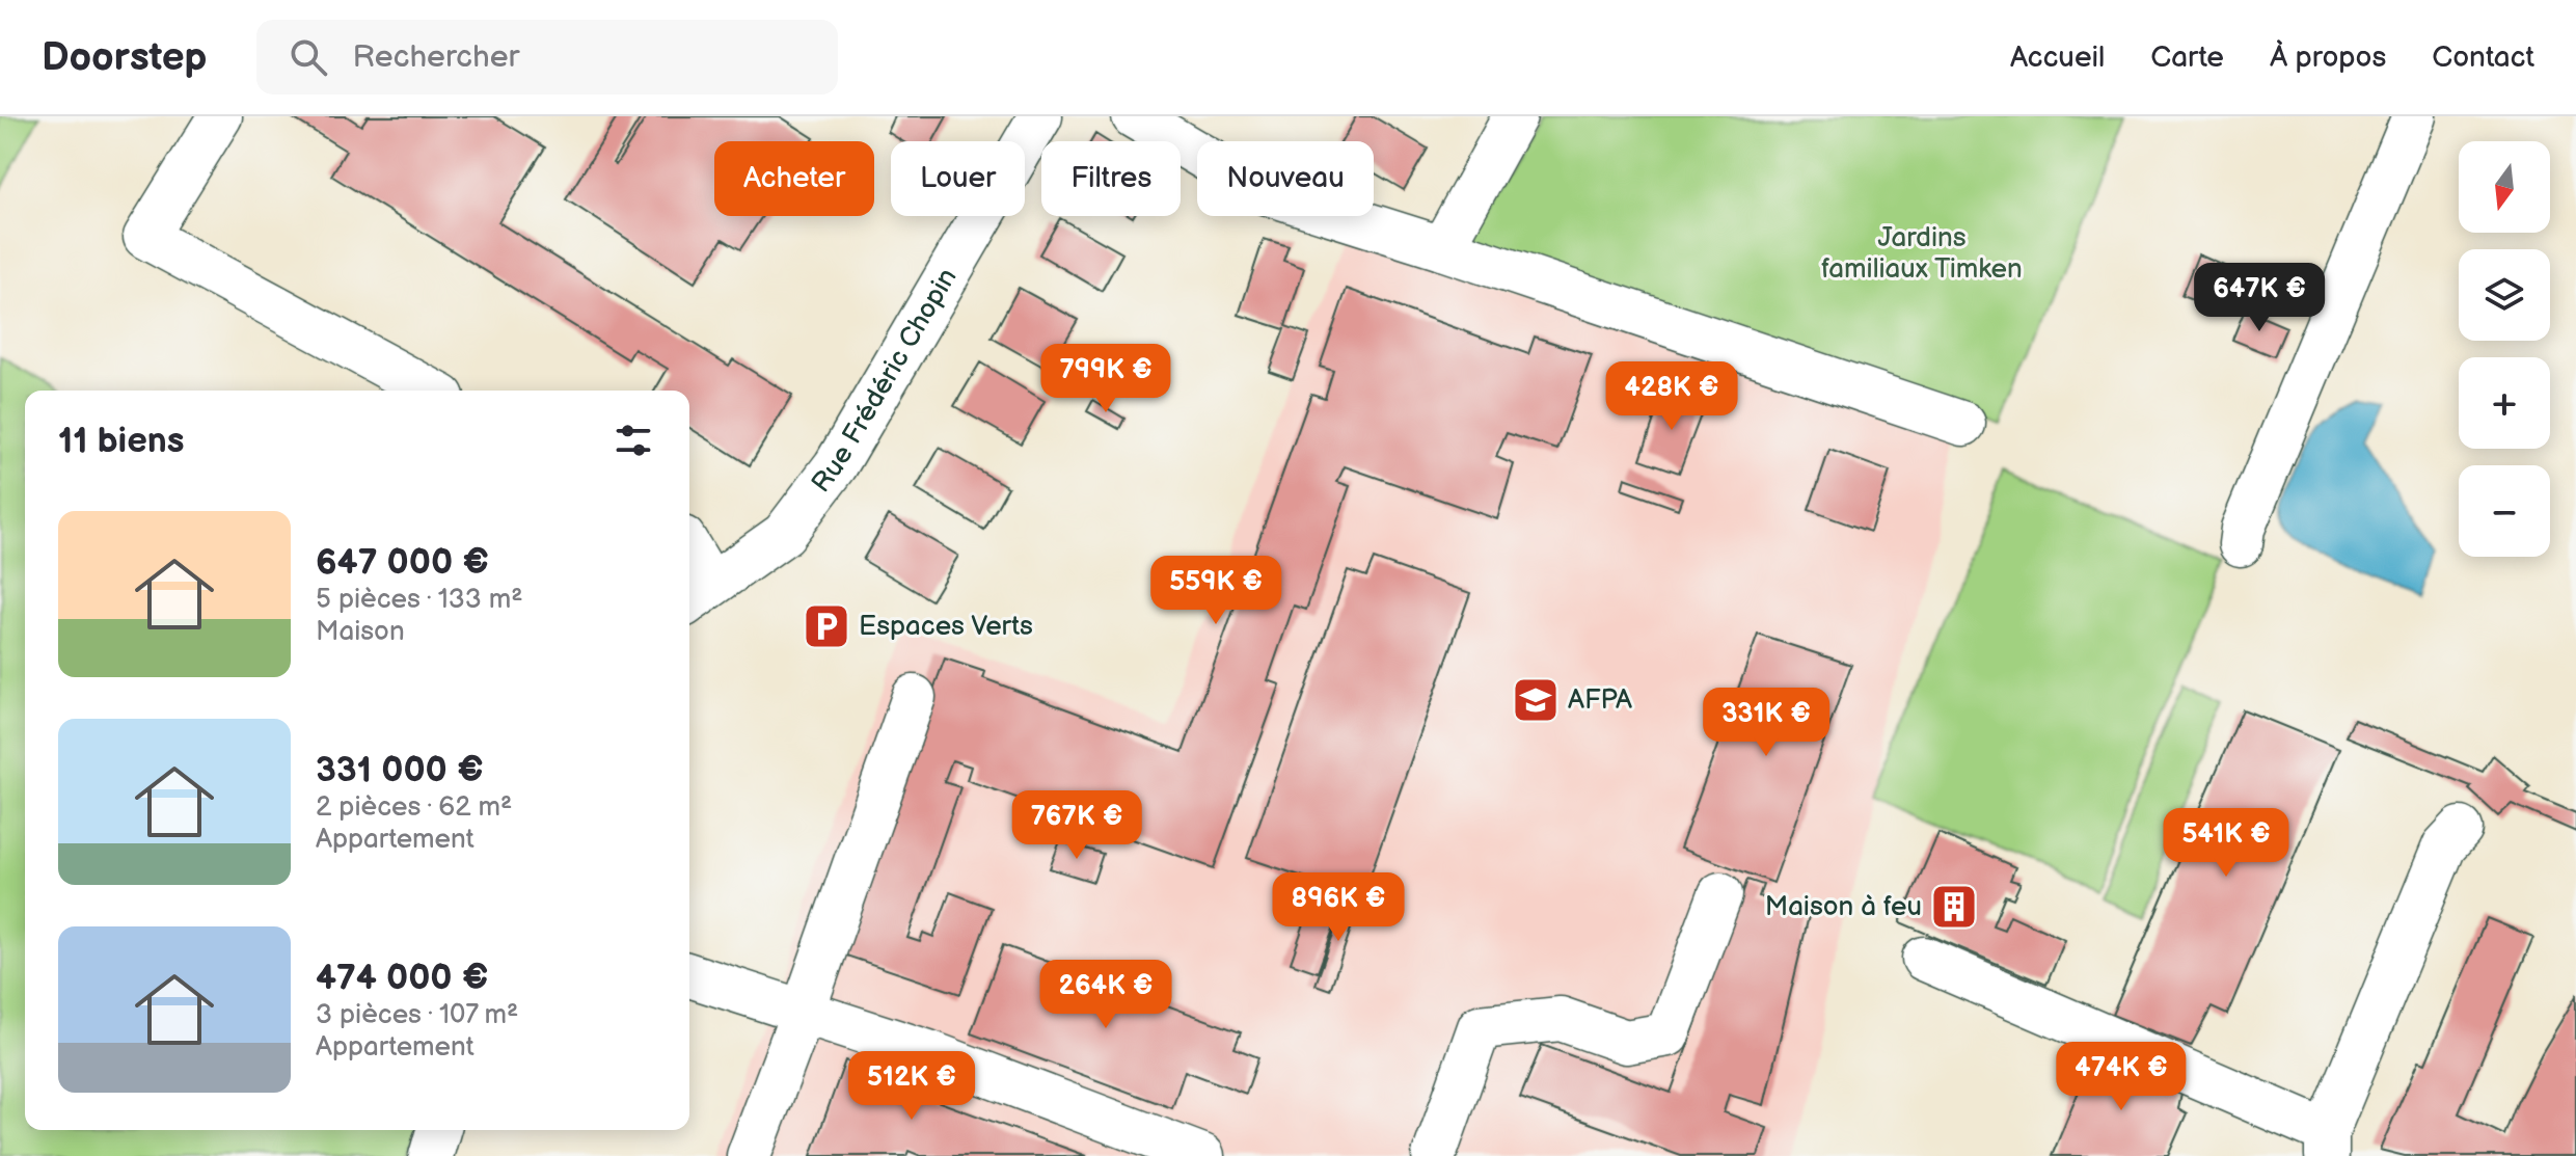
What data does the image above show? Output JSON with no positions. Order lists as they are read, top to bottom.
{
  "streets": {
    "street": ["Rue Frédéric Chopin"]
  },
  "parks": ["Jardins familiaux Timken"],
  "places": {
    "parking": ["Espaces Verts"],
    "school or university": ["AFPA"],
    "building": ["Maison à feu"]
  },
  "north": "bottom",
  "page": {
    "header": "Doorstep",
    "search": "Rechercher",
    "nav": [
      "Accueil",
      "Carte",
      "À propos",
      "Contact"
    ],
    "map_buttons": ["+", "−"],
    "chip": [
      "Acheter",
      "Louer",
      "Filtres",
      "Nouveau"
    ],
    "price": [
      "647K €",
      "799K €",
      "428K €",
      "559K €",
      "331K €",
      "767K €",
      "541K €",
      "896K €",
      "264K €",
      "474K €",
      "512K €"
    ],
    "heading": "11 biens",
    "list": [
      {
        "name": "647 000 €",
        "note": "5 pièces · 133 m² · Maison"
      },
      {
        "name": "331 000 €",
        "note": "2 pièces · 62 m² · Appartement"
      },
      {
        "name": "474 000 €",
        "note": "3 pièces · 107 m² · Appartement"
      }
    ]
  }
}
